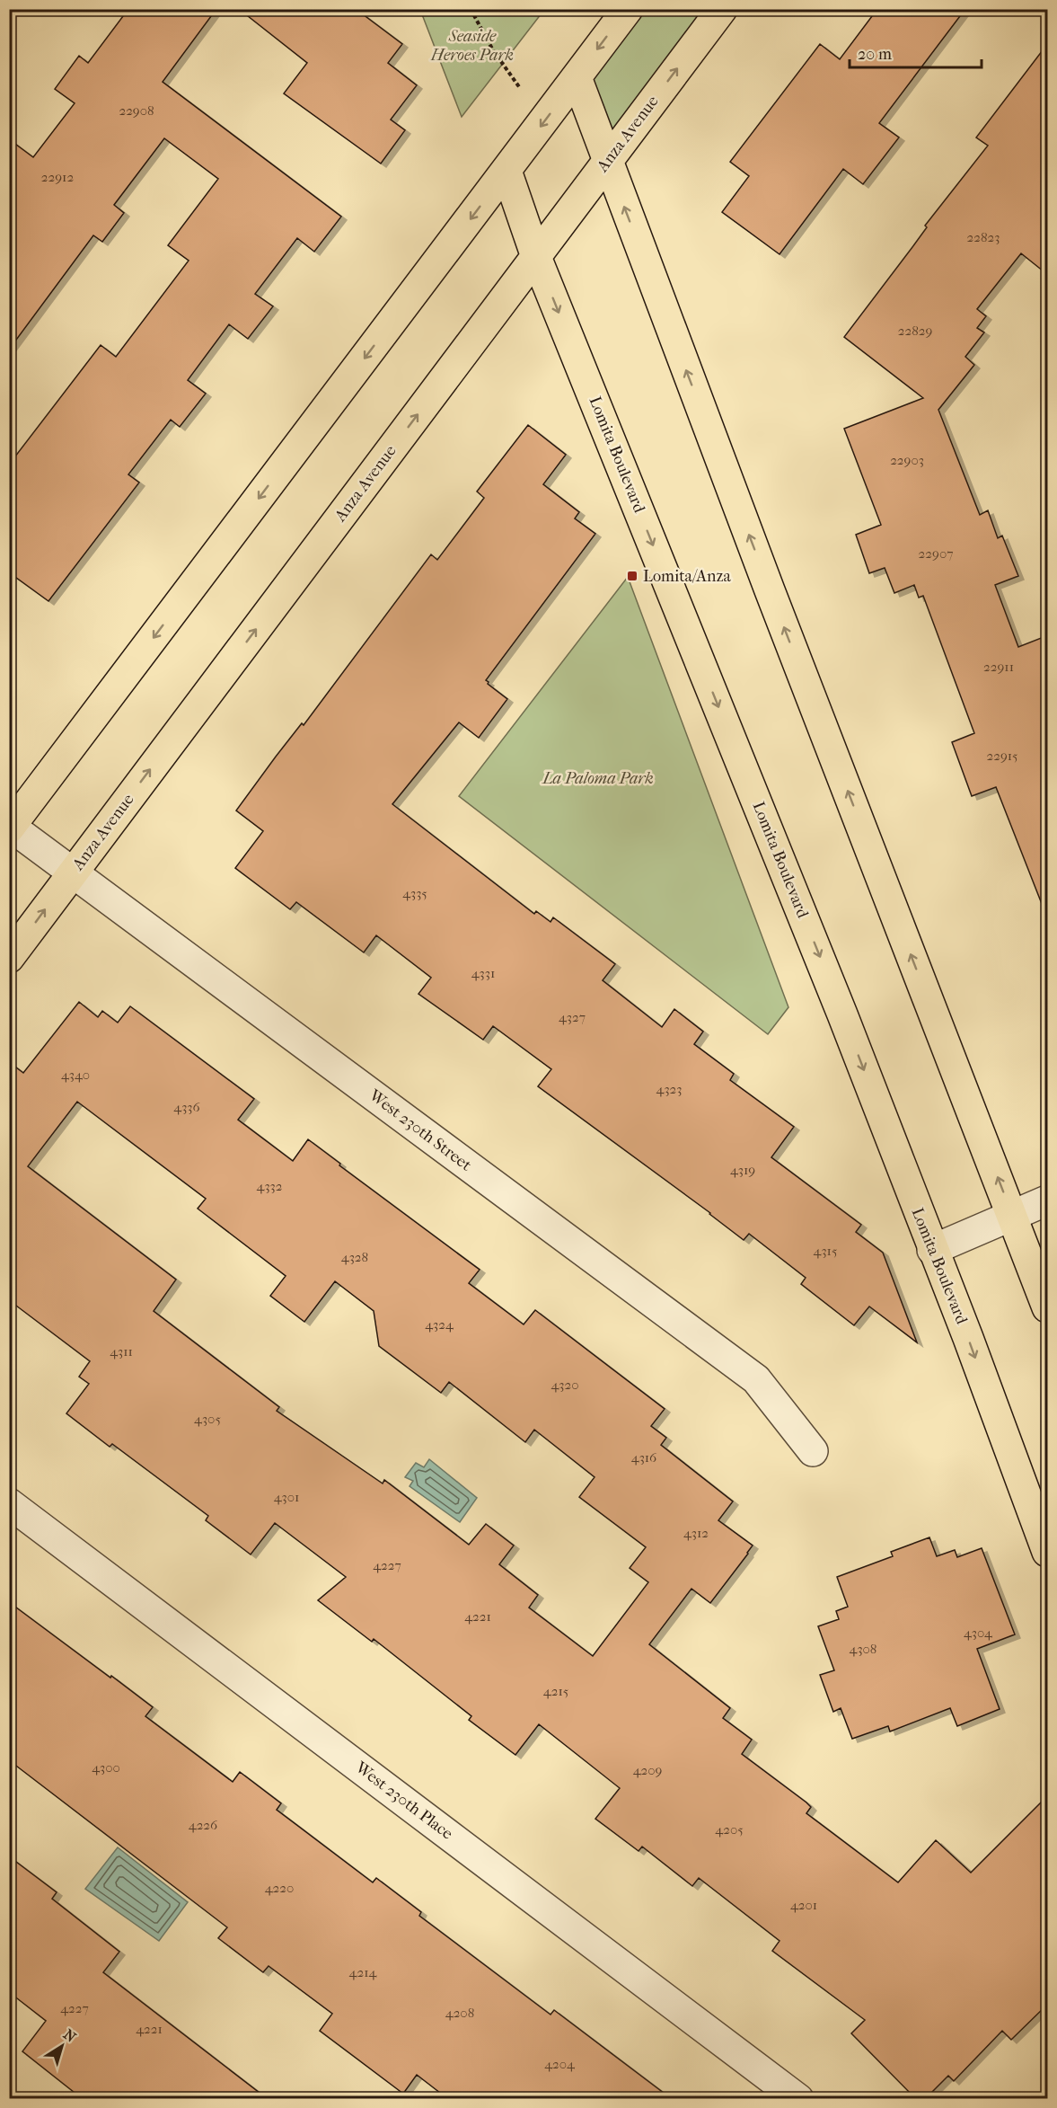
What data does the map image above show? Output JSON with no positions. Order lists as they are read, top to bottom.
{
  "streets": {
    "main road": ["Anza Avenue", "Lomita Boulevard"],
    "street": ["West 230th Street", "West 230th Place"]
  },
  "crossings": [
    ["Anza Avenue", "Lomita Boulevard"],
    ["Anza Avenue", "West 230th Street"]
  ],
  "parks": ["Seaside Heroes Park", "La Paloma Park"],
  "places": {
    "transit": ["Lomita/Anza"]
  },
  "house_numbers": [
    "22908",
    "22912",
    "22823",
    "22829",
    "22903",
    "22907",
    "22911",
    "22915",
    "4335",
    "4331",
    "4327",
    "4340",
    "4323",
    "4336",
    "4319",
    "4332",
    "4315",
    "4328",
    "4324",
    "4311",
    "4320",
    "4305",
    "4316",
    "4301",
    "4312",
    "4227",
    "4221",
    "4304",
    "4308",
    "4215",
    "4300",
    "4209",
    "4226",
    "4205",
    "4220",
    "4201",
    "4214",
    "4227",
    "4208",
    "4221",
    "4204"
  ],
  "scale_bar": "20 m",
  "north": "top right"
}
